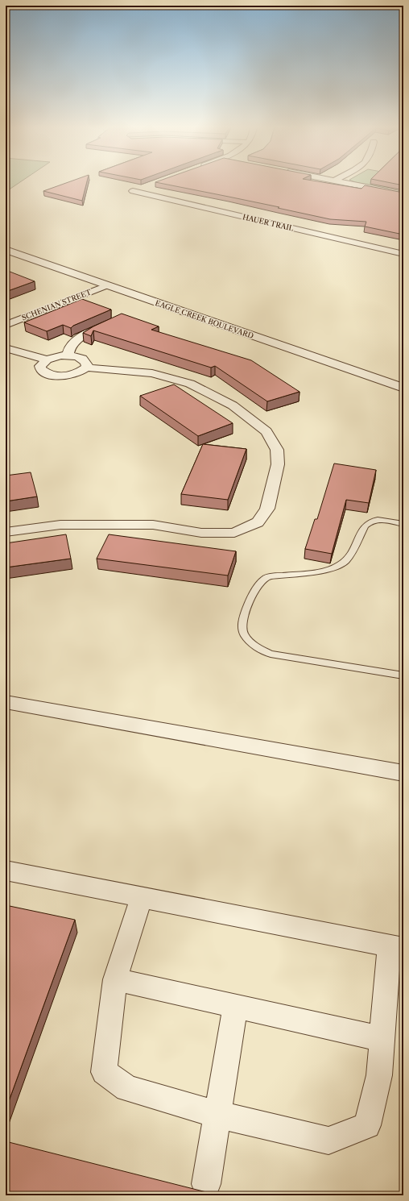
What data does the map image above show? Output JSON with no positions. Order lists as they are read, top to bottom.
{
  "streets": {
    "street": ["HAUER TRAIL", "SCHENIAN STREET", "EAGLE CREEK BOULEVARD"]
  },
  "crossings": [
    ["SCHENIAN STREET", "EAGLE CREEK BOULEVARD"]
  ]
}
